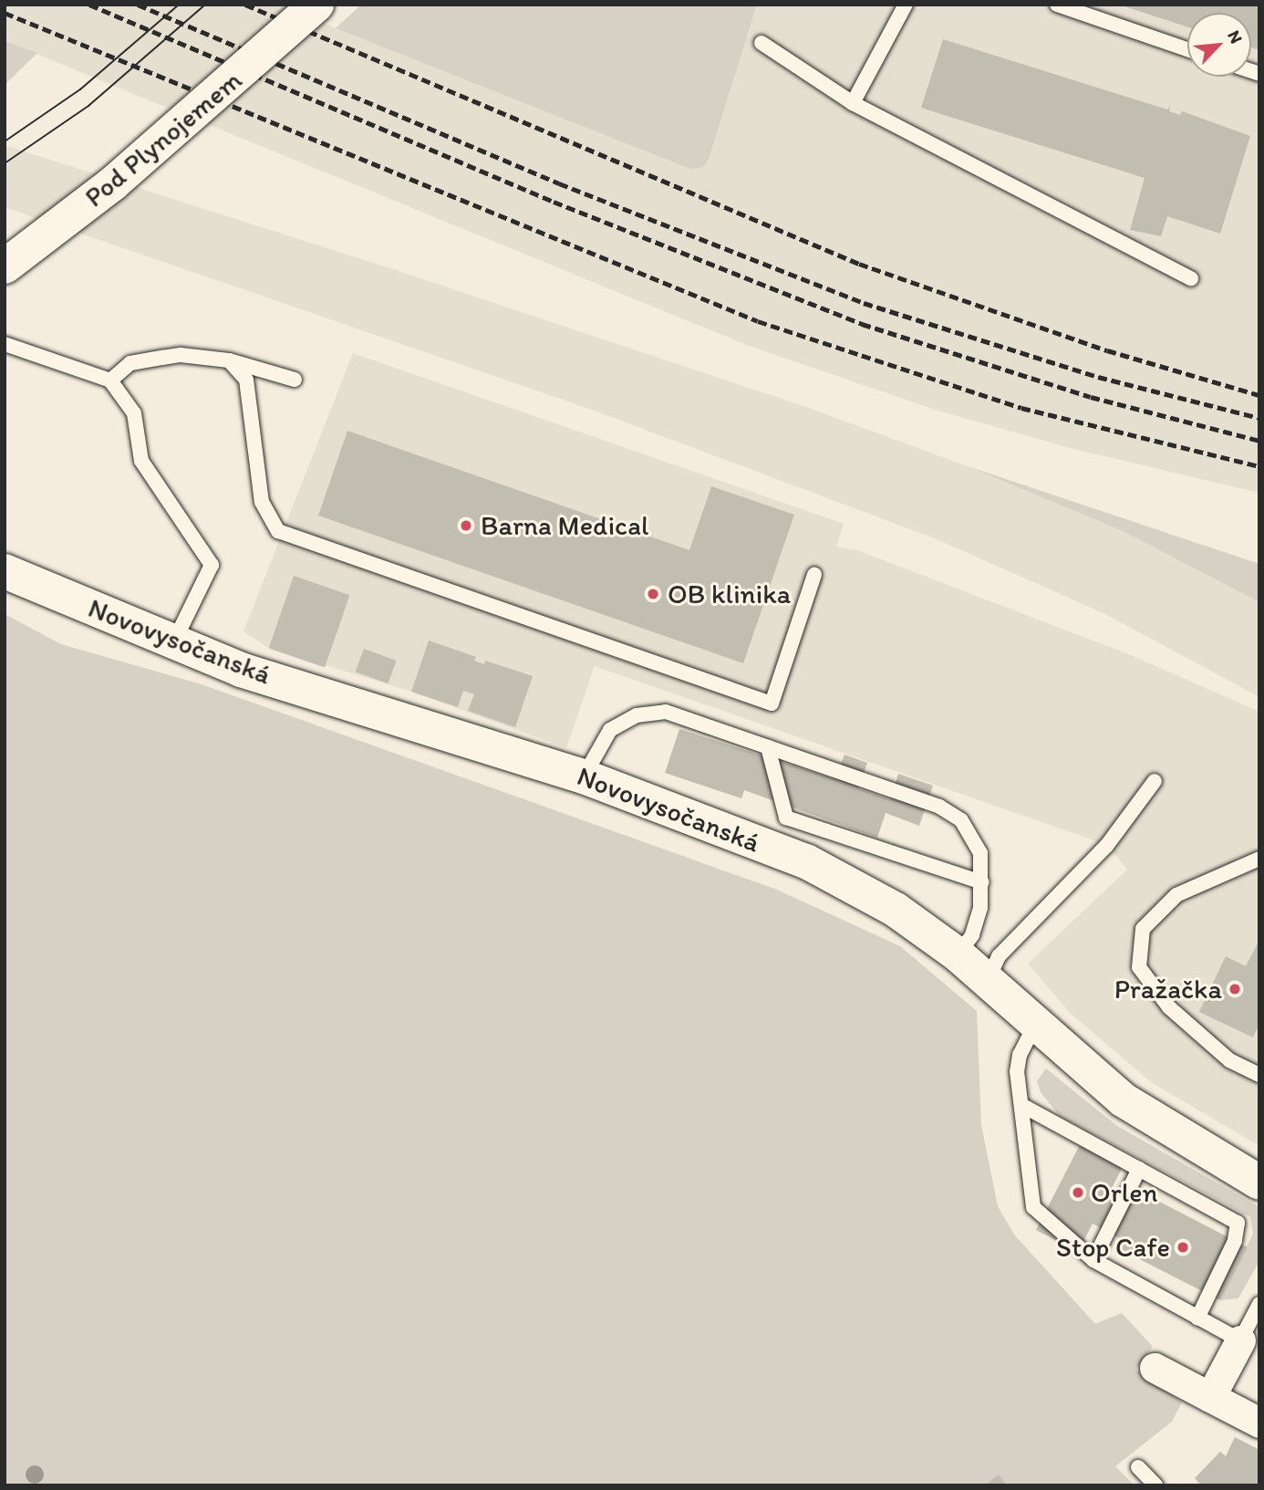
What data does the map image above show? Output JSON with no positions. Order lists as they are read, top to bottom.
{
  "streets": {
    "main road": ["Pod Plynojemem", "Novovysočanská"]
  },
  "places": [
    "Barna Medical",
    "OB klinika",
    "Pražačka",
    "Orlen",
    "Stop Cafe"
  ],
  "north": "top right"
}
